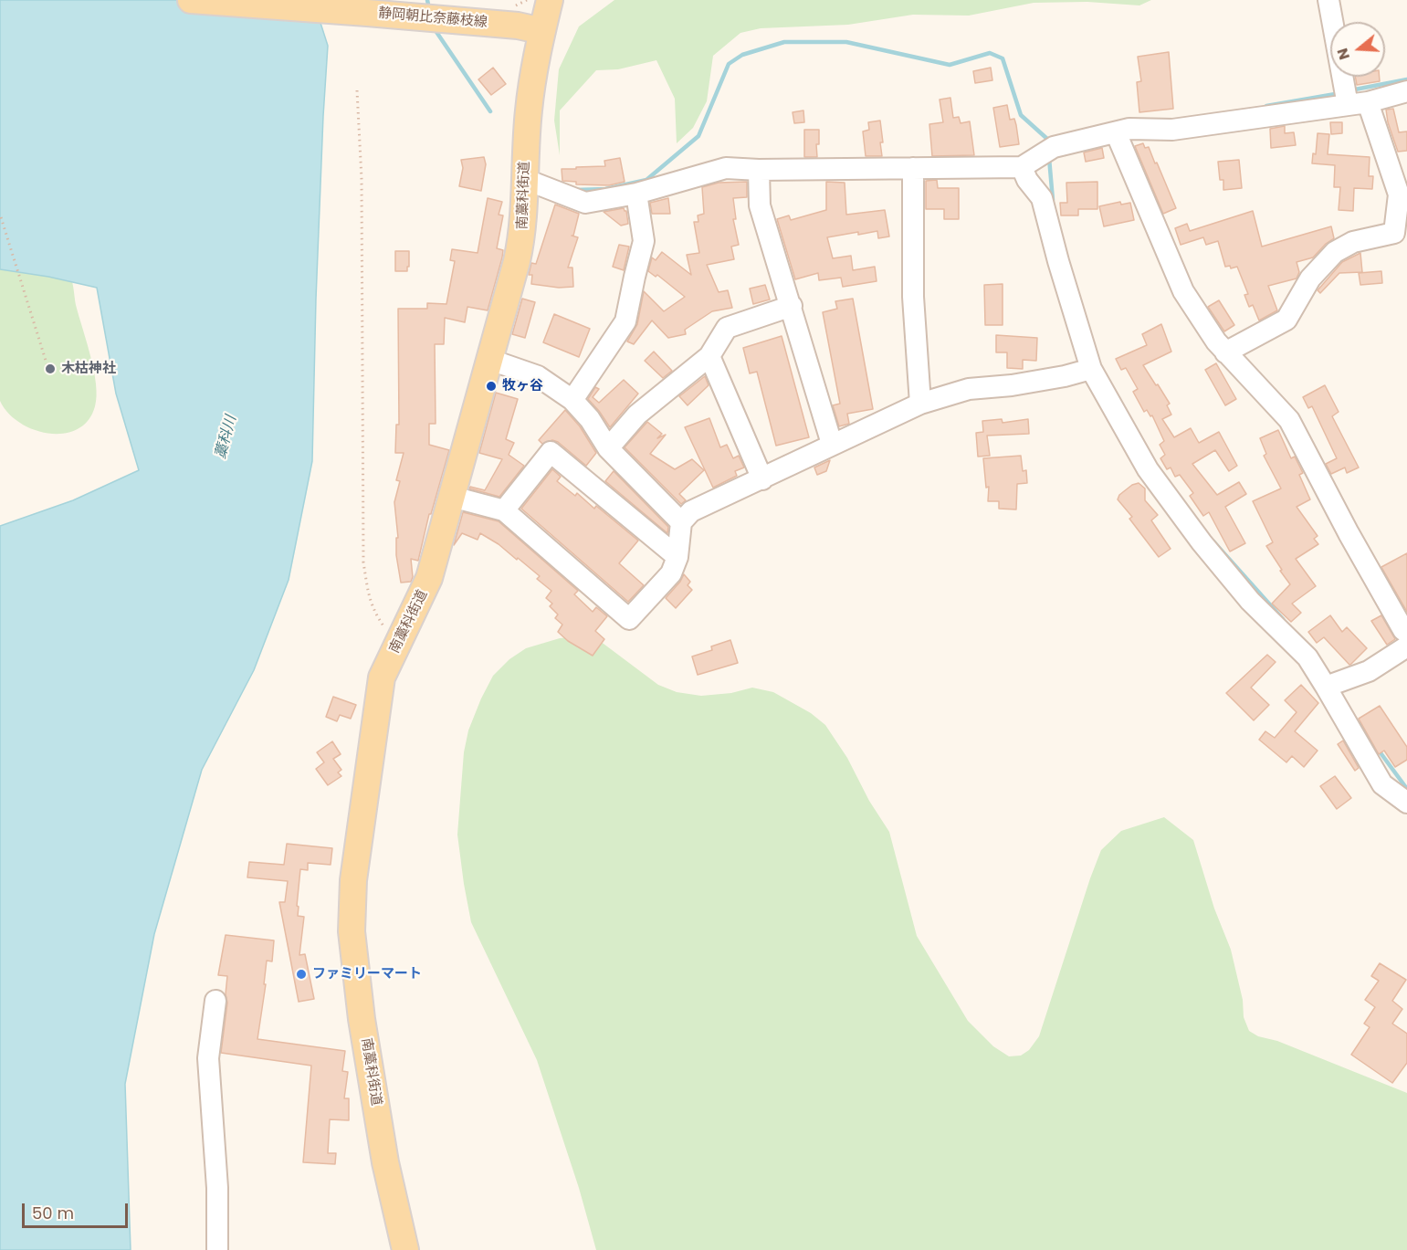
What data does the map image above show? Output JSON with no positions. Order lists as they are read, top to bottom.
{
  "streets": {
    "main road": ["静岡朝比奈藤枝線", "南藁科街道"]
  },
  "crossings": [
    ["静岡朝比奈藤枝線", "南藁科街道"]
  ],
  "water": ["藁科川"],
  "places": ["木枯神社", "牧ヶ谷", "ファミリーマート"],
  "scale_bar": "50 m",
  "north": "left"
}
